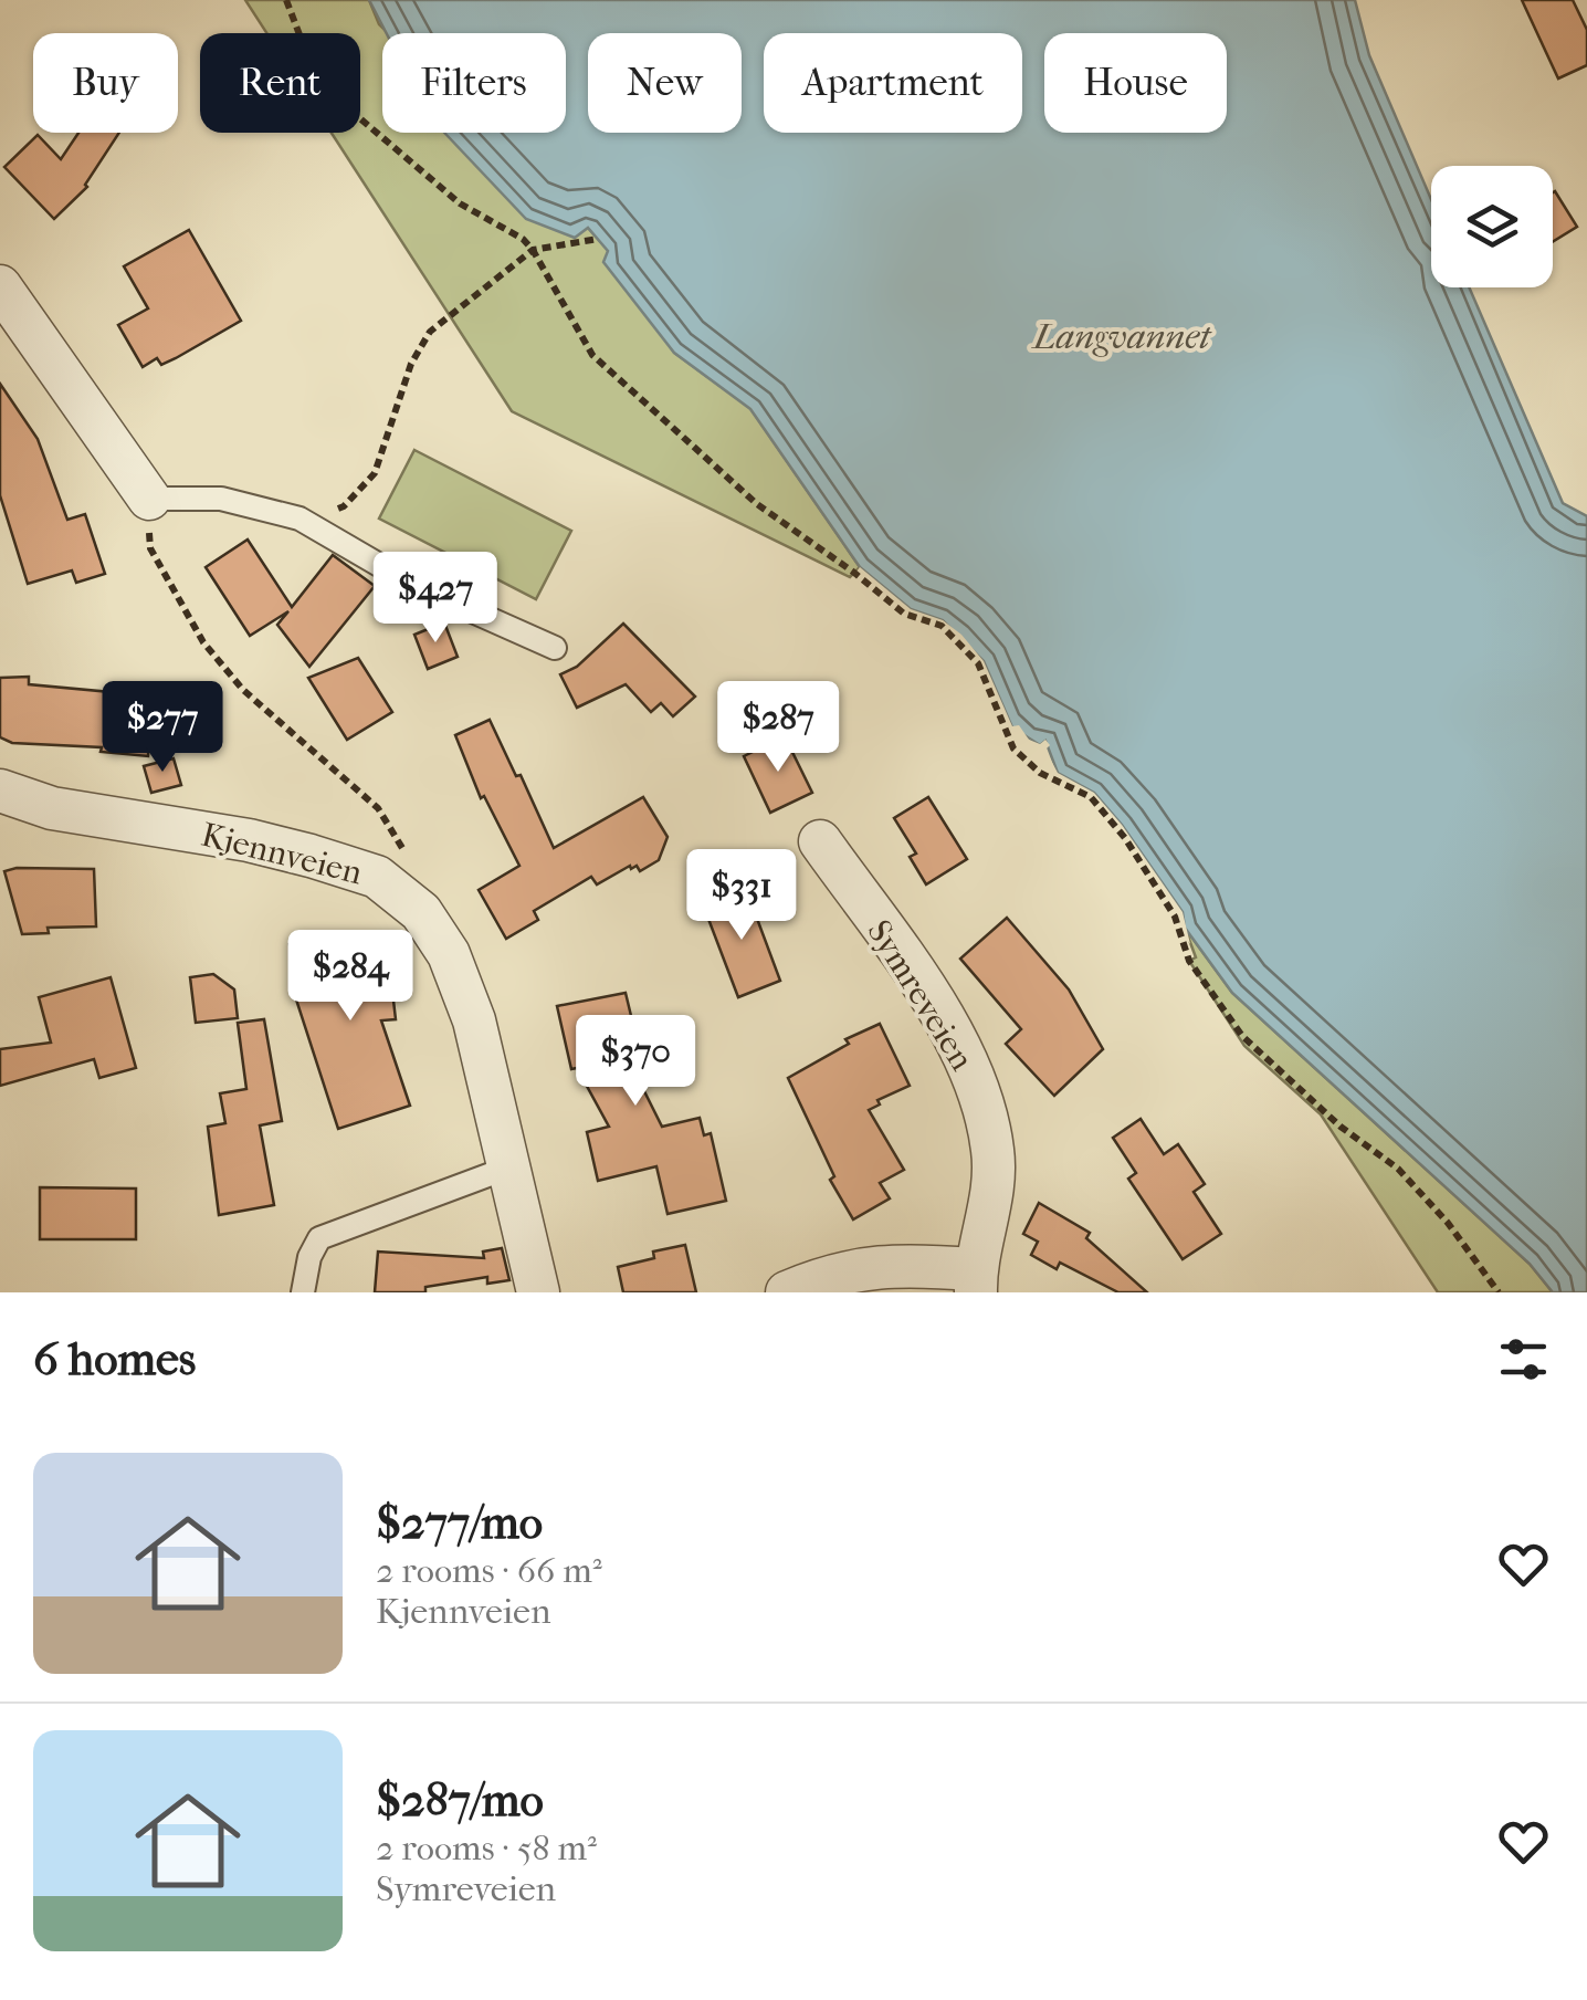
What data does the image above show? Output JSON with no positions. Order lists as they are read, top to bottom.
{
  "streets": {
    "street": ["Kjennveien", "Symreveien"]
  },
  "water": ["Langvannet"],
  "page": {
    "chip": [
      "Buy",
      "Rent",
      "Filters",
      "New",
      "Apartment",
      "House"
    ],
    "price": [
      "$427",
      "$277",
      "$287",
      "$331",
      "$284",
      "$370"
    ],
    "heading": "6 homes",
    "list": [
      {
        "name": "$277/mo",
        "note": "2 rooms · 66 m² · Kjennveien"
      },
      {
        "name": "$287/mo",
        "note": "2 rooms · 58 m² · Symreveien"
      }
    ]
  }
}
